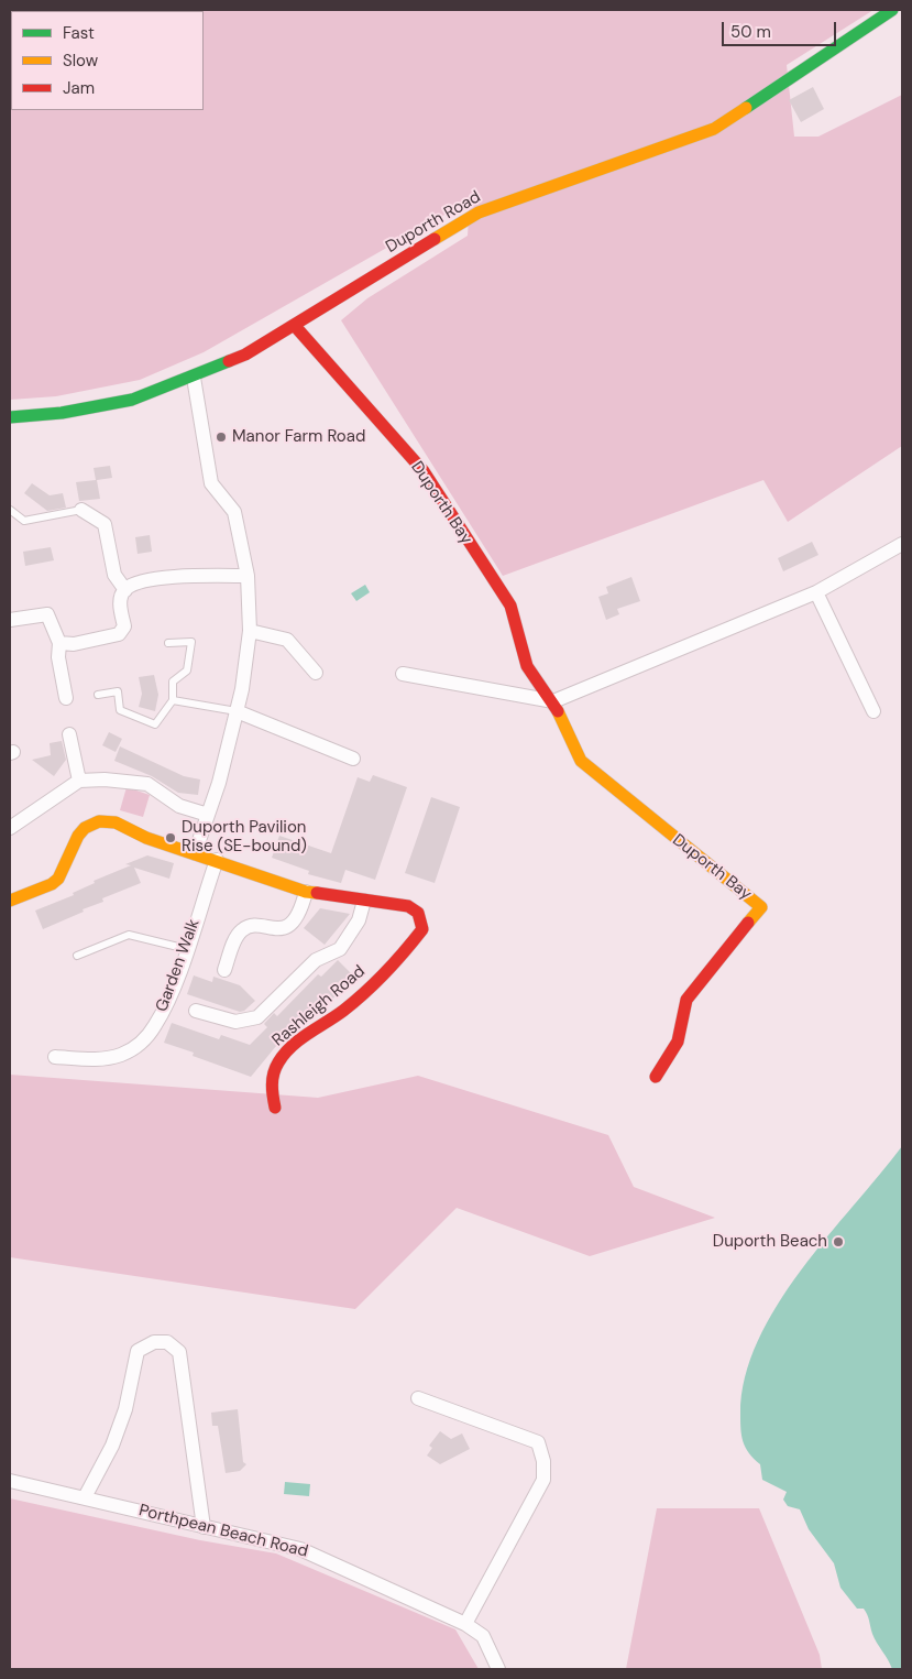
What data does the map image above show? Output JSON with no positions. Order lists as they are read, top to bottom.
{
  "streets": {
    "street": [
      "Duporth Road",
      "Duporth Bay",
      "Garden Walk",
      "Rashleigh Road",
      "Porthpean Beach Road"
    ]
  },
  "crossings": [
    ["Duporth Road", "Duporth Bay"],
    ["Garden Walk", "Rashleigh Road"]
  ],
  "places": ["Manor Farm Road", "Duporth Pavilion Rise (SE-bound)", "Duporth Beach"],
  "legend": ["Fast", "Slow", "Jam"],
  "scale_bar": "50 m"
}
